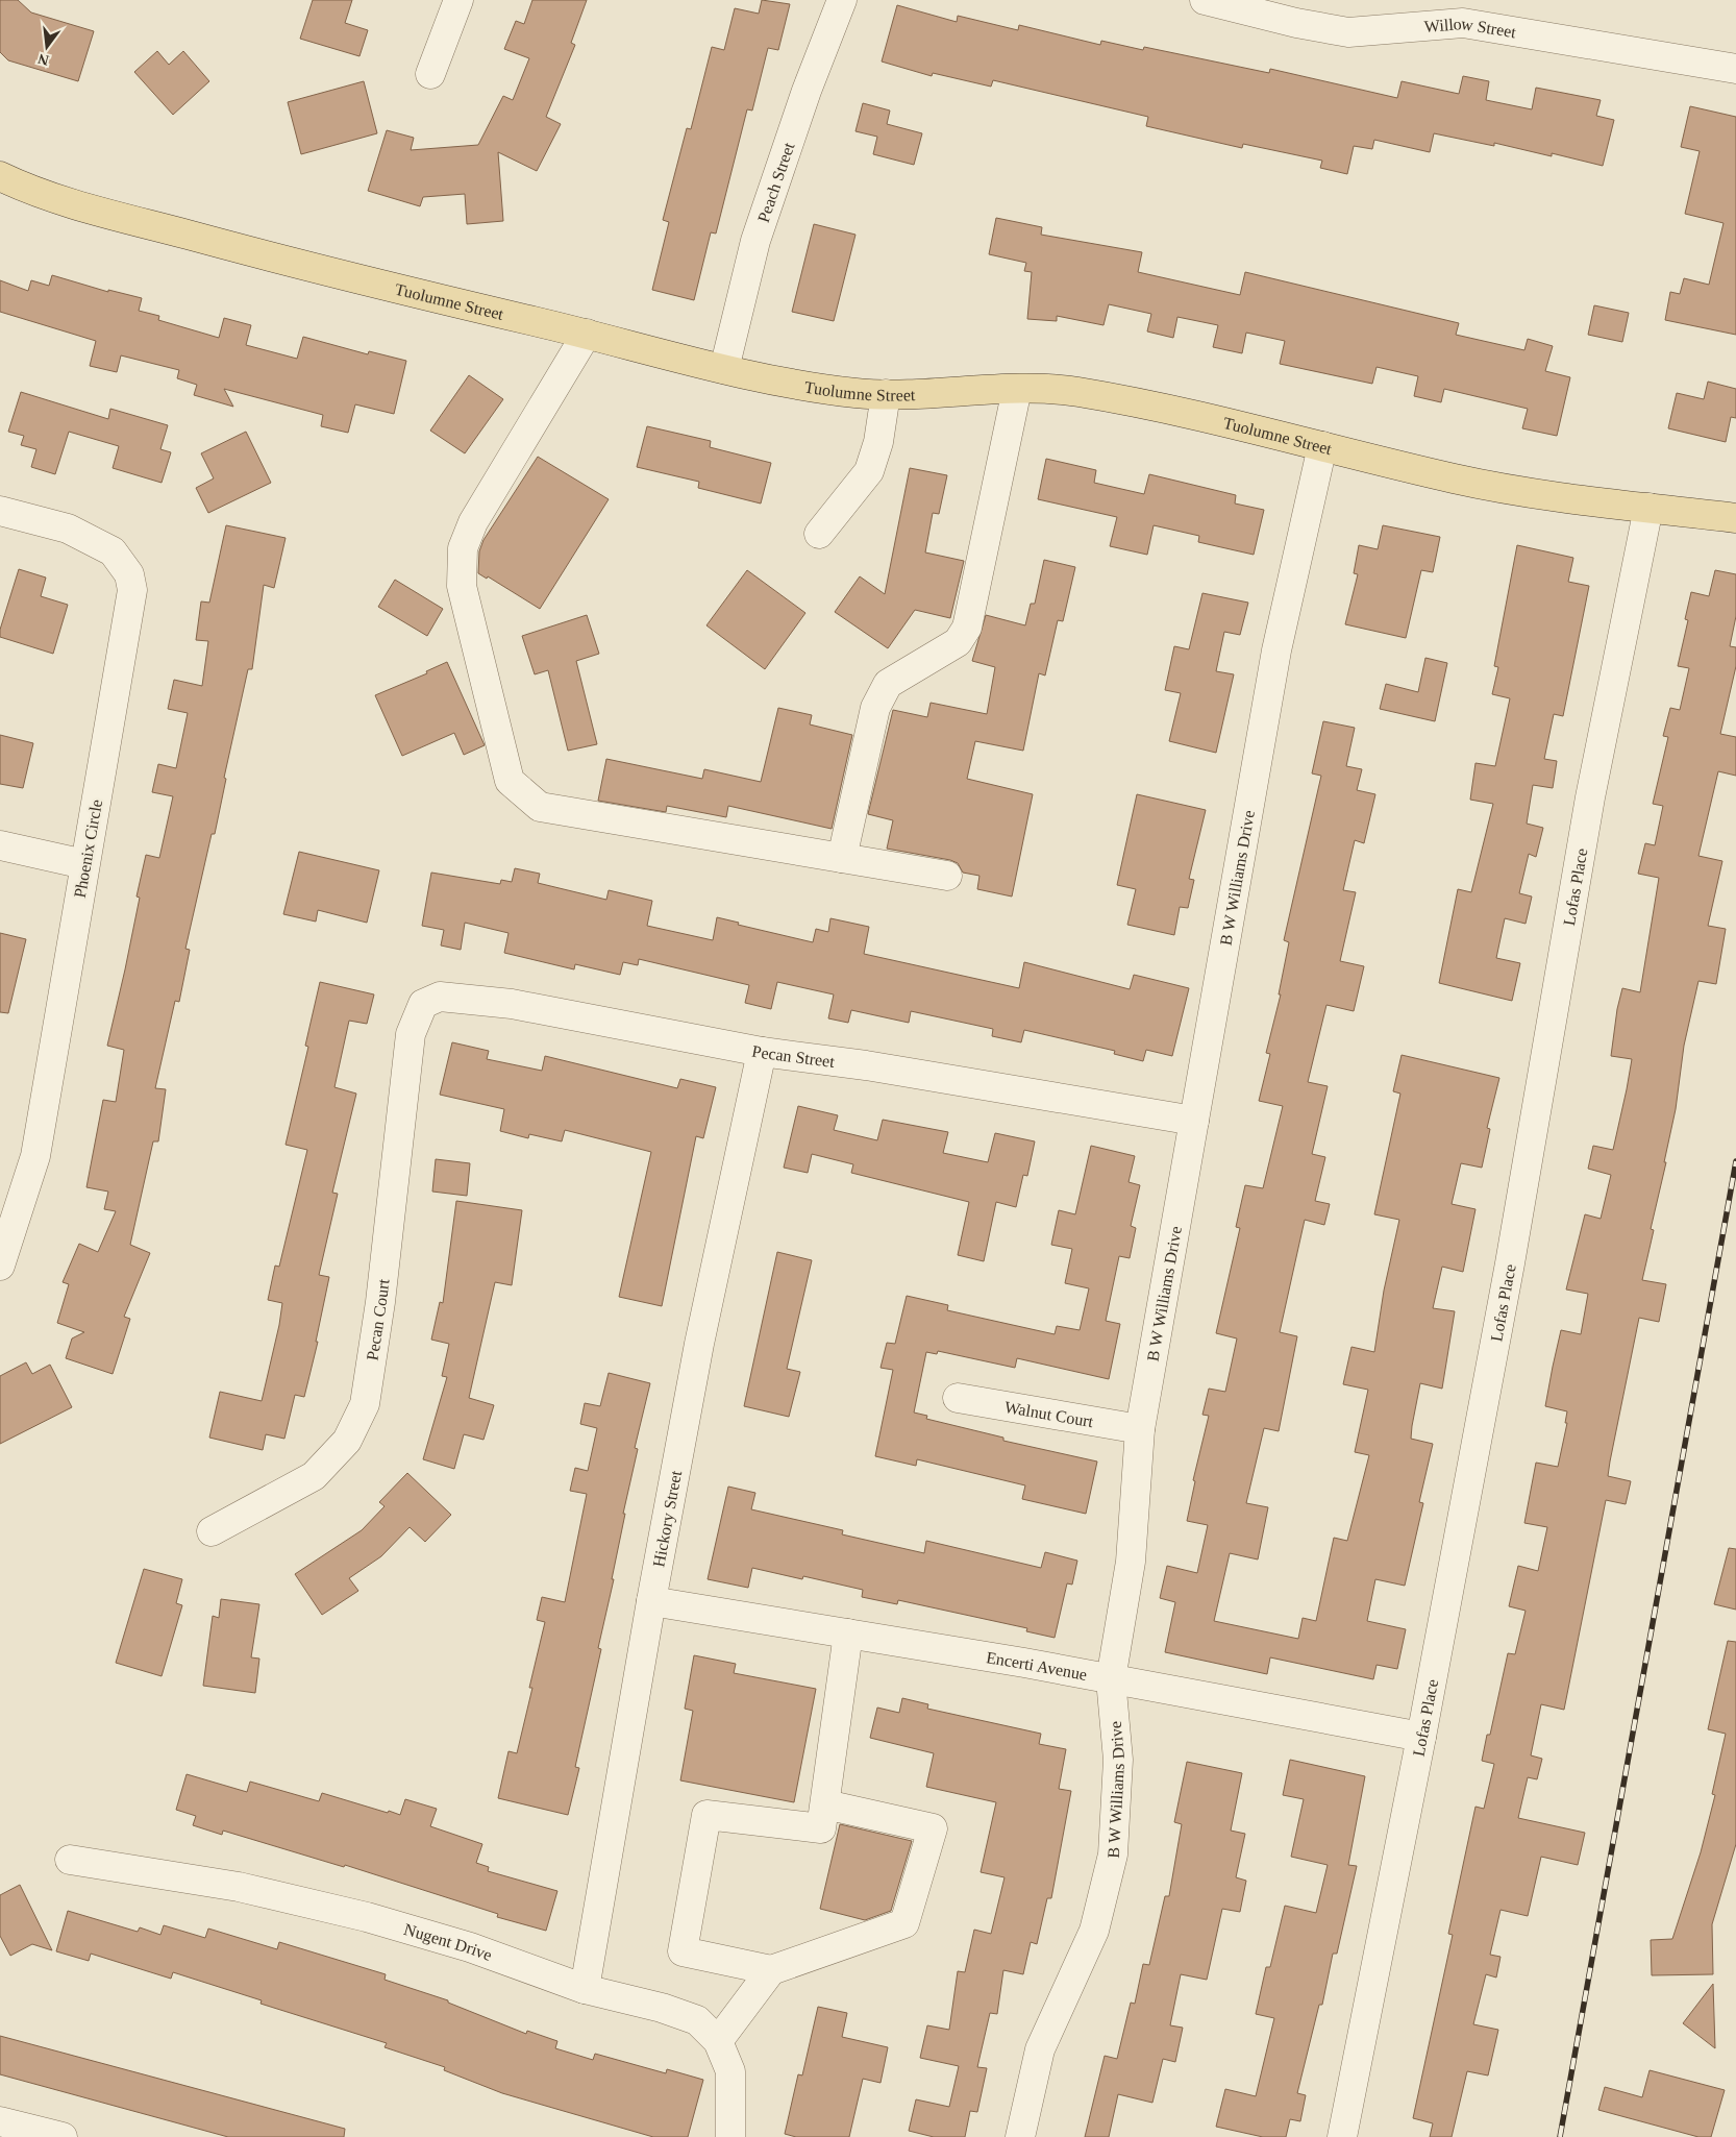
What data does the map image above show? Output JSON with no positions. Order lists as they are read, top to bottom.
{
  "streets": {
    "main road": ["Tuolumne Street"],
    "street": [
      "Willow Street",
      "Peach Street",
      "Phoenix Circle",
      "B W Williams Drive",
      "Lofas Place",
      "Pecan Street",
      "Pecan Court",
      "Walnut Court",
      "Hickory Street",
      "Encerti Avenue",
      "Nugent Drive"
    ]
  },
  "crossings": [
    ["Peach Street", "Tuolumne Street"],
    ["Tuolumne Street", "B W Williams Drive"],
    ["Tuolumne Street", "Lofas Place"],
    ["B W Williams Drive", "Pecan Street"],
    ["B W Williams Drive", "Walnut Court"],
    ["B W Williams Drive", "Encerti Avenue"],
    ["Lofas Place", "Encerti Avenue"],
    ["Pecan Street", "Pecan Court"],
    ["Pecan Street", "Hickory Street"],
    ["Hickory Street", "Encerti Avenue"],
    ["Hickory Street", "Nugent Drive"]
  ],
  "north": "bottom"
}
